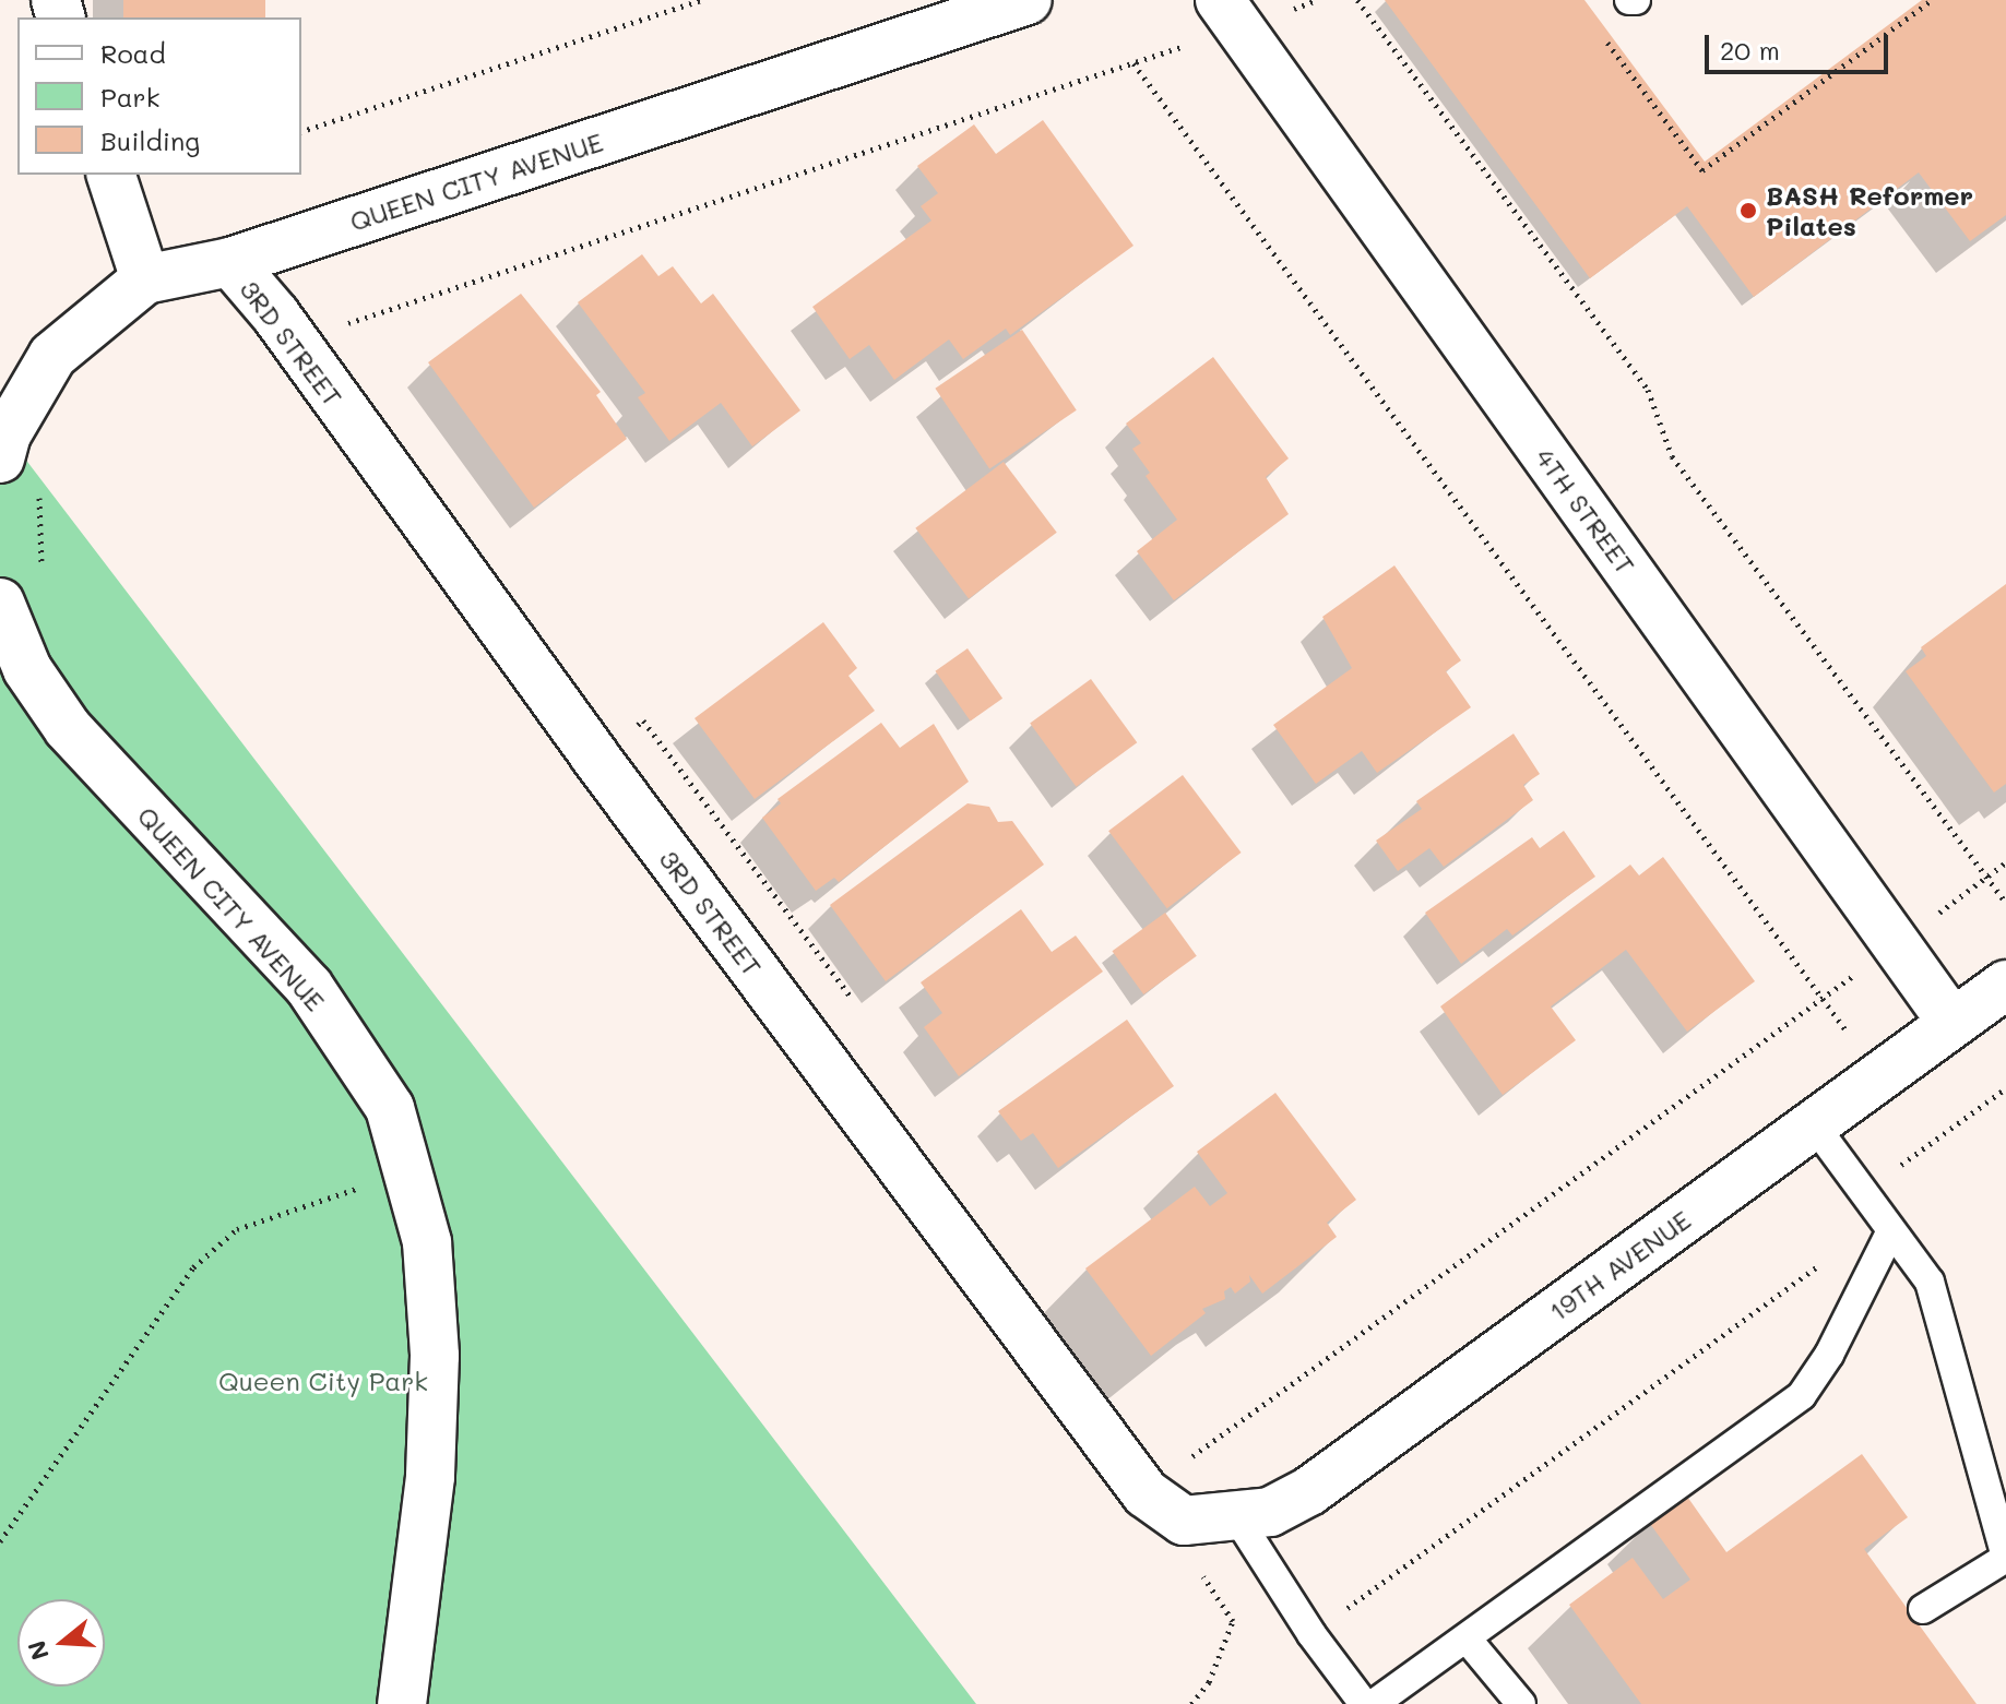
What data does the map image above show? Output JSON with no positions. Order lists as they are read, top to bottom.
{
  "streets": {
    "street": [
      "QUEEN CITY AVENUE",
      "3RD STREET",
      "4TH STREET",
      "19TH AVENUE"
    ]
  },
  "crossings": [
    ["QUEEN CITY AVENUE", "3RD STREET"],
    ["3RD STREET", "19TH AVENUE"],
    ["4TH STREET", "19TH AVENUE"]
  ],
  "parks": ["Queen City Park"],
  "places": ["BASH Reformer Pilates"],
  "legend": ["Road", "Park", "Building"],
  "scale_bar": "20 m",
  "north": "left"
}
